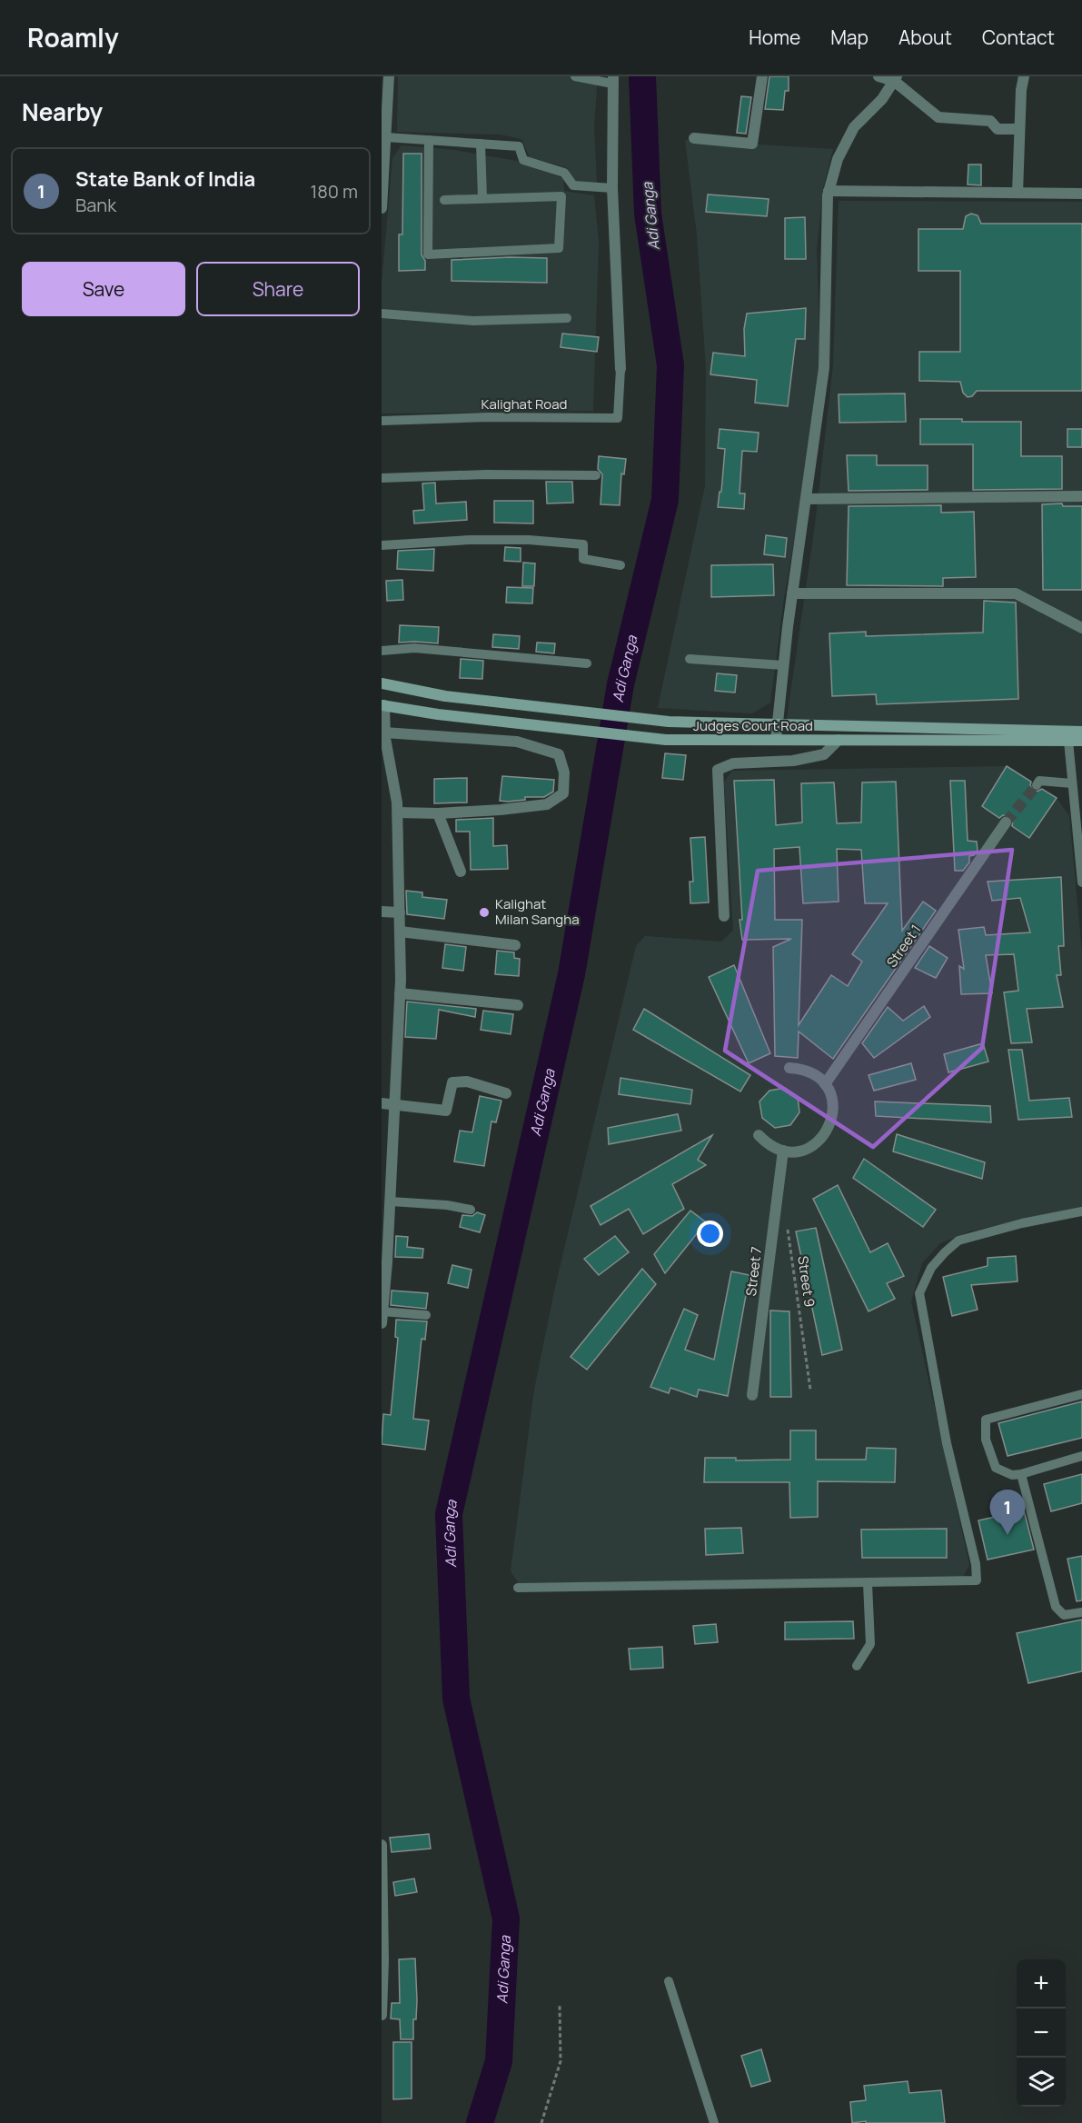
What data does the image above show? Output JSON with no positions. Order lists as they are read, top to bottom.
{
  "streets": {
    "main road": ["Judges Court Road"],
    "street": ["Street 1", "Street 7"],
    "lane": ["Kalighat Road"],
    "path": ["Street 9"]
  },
  "water": ["Adi Ganga"],
  "places": ["Kalighat Milan Sangha"],
  "page": {
    "header": "Roamly",
    "nav": [
      "Home",
      "Map",
      "About",
      "Contact"
    ],
    "heading": "Nearby",
    "list": [
      {
        "mark": "1",
        "name": "State Bank of India",
        "note": "Bank",
        "value": "180 m"
      }
    ],
    "buttons": ["Save", "Share"],
    "pins": "1",
    "map_buttons": ["+", "−"]
  }
}
